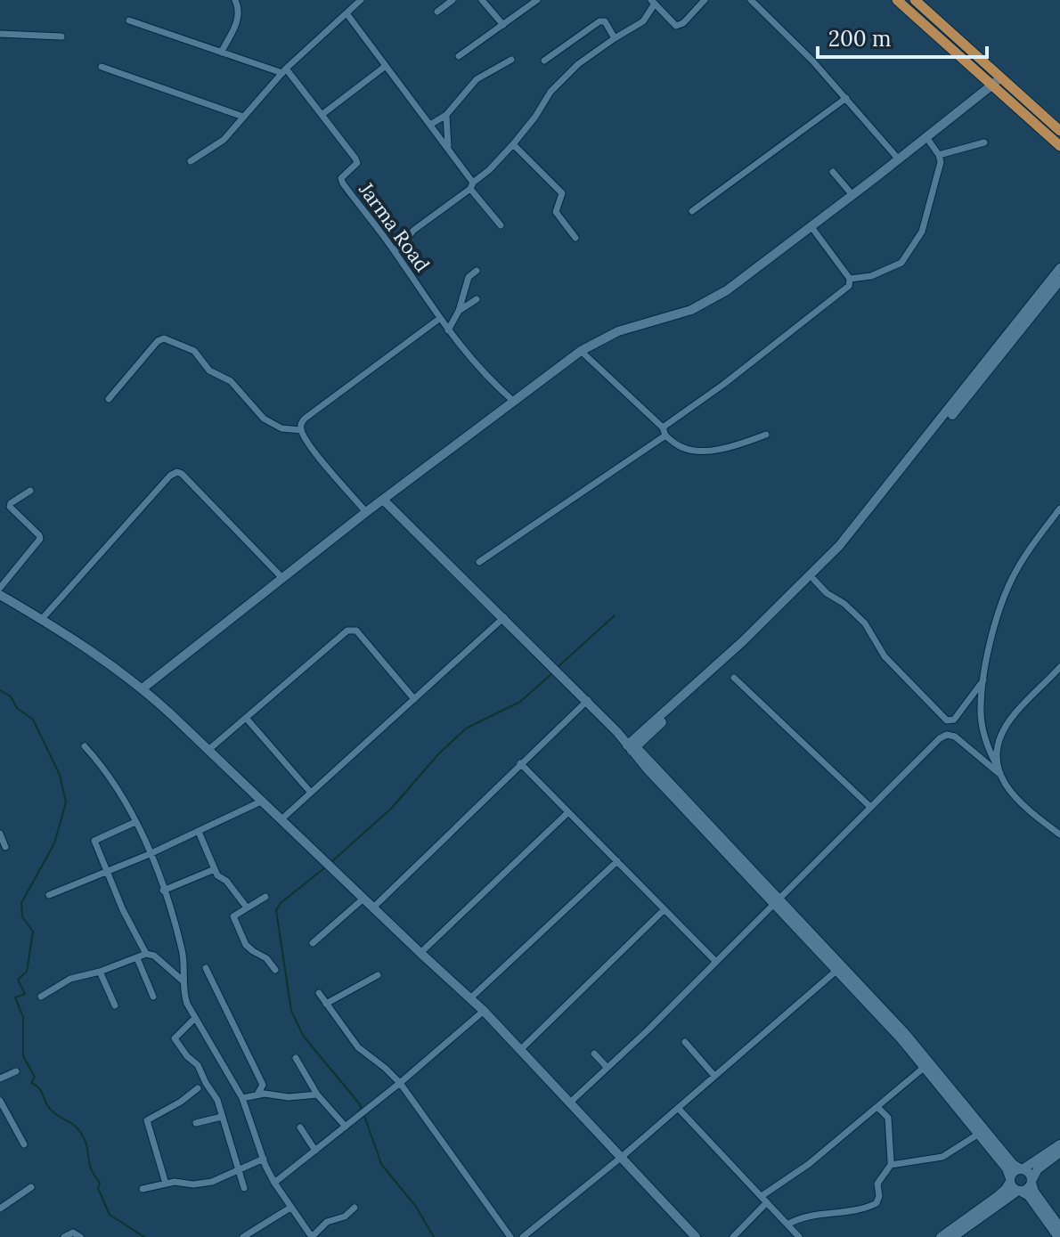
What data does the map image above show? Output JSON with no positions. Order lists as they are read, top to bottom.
{
  "streets": {
    "street": ["Jarma Road"]
  },
  "scale_bar": "200 m"
}
